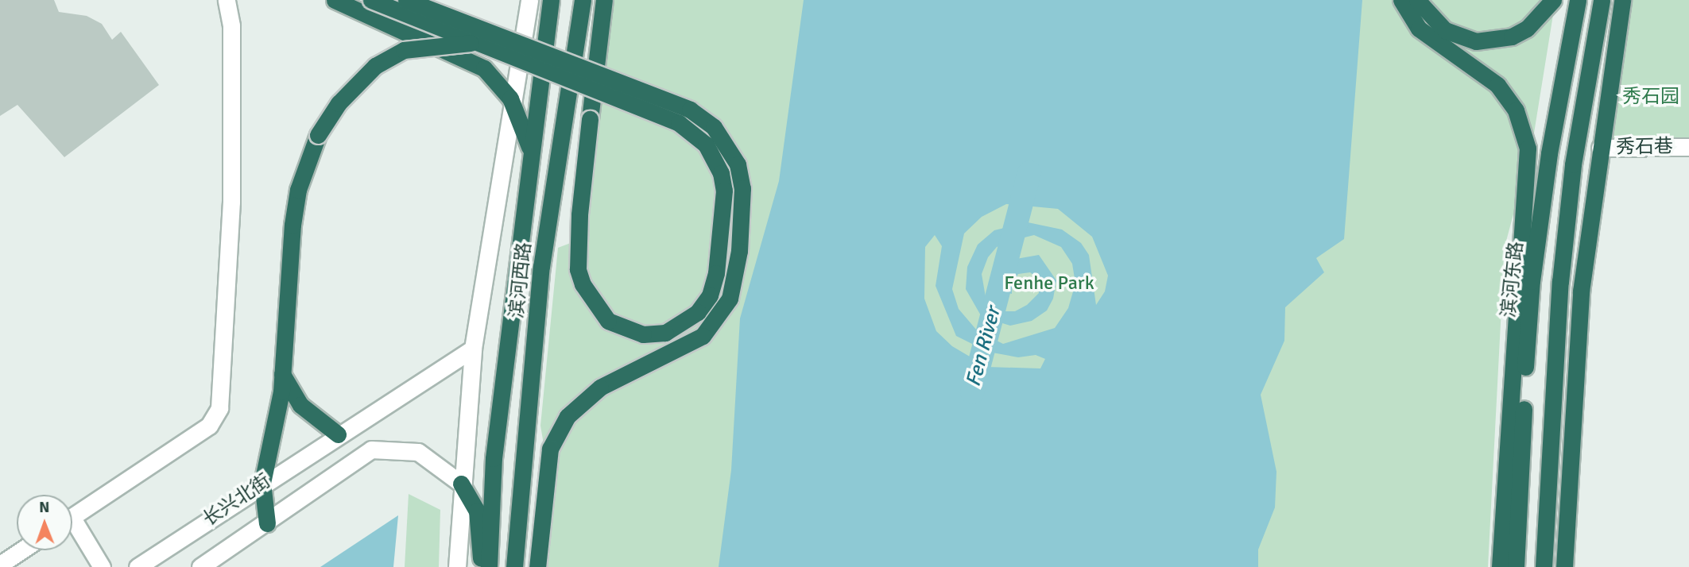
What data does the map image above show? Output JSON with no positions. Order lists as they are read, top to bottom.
{
  "streets": {
    "highway": ["滨河东路", "滨河西路"],
    "street": ["秀石巷", "长兴北街"]
  },
  "water": ["Fen River"],
  "parks": ["秀石园", "Fenhe Park"],
  "north": "top"
}
